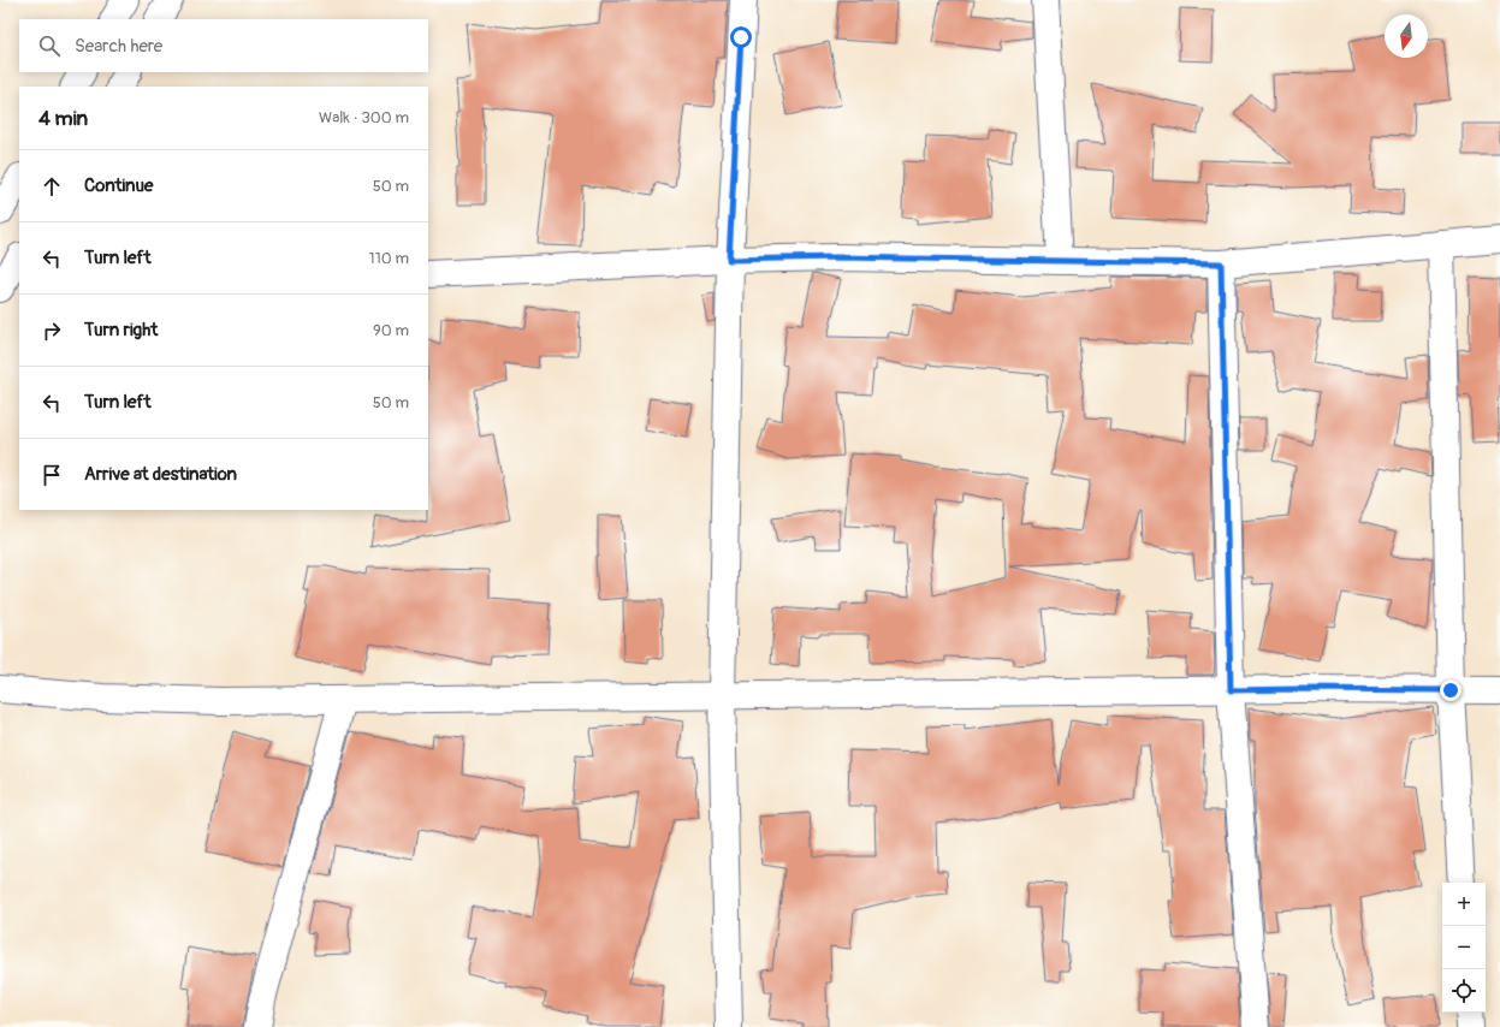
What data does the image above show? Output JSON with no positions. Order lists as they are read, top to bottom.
{
  "north": "bottom",
  "page": {
    "search": "Search here",
    "heading": ["4 min", "Walk · 300 m"],
    "list": [
      ["Continue", "50 m"],
      ["Turn left", "110 m"],
      ["Turn right", "90 m"],
      ["Turn left", "50 m"],
      "Arrive at destination"
    ],
    "map_buttons": ["+", "−"]
  }
}
